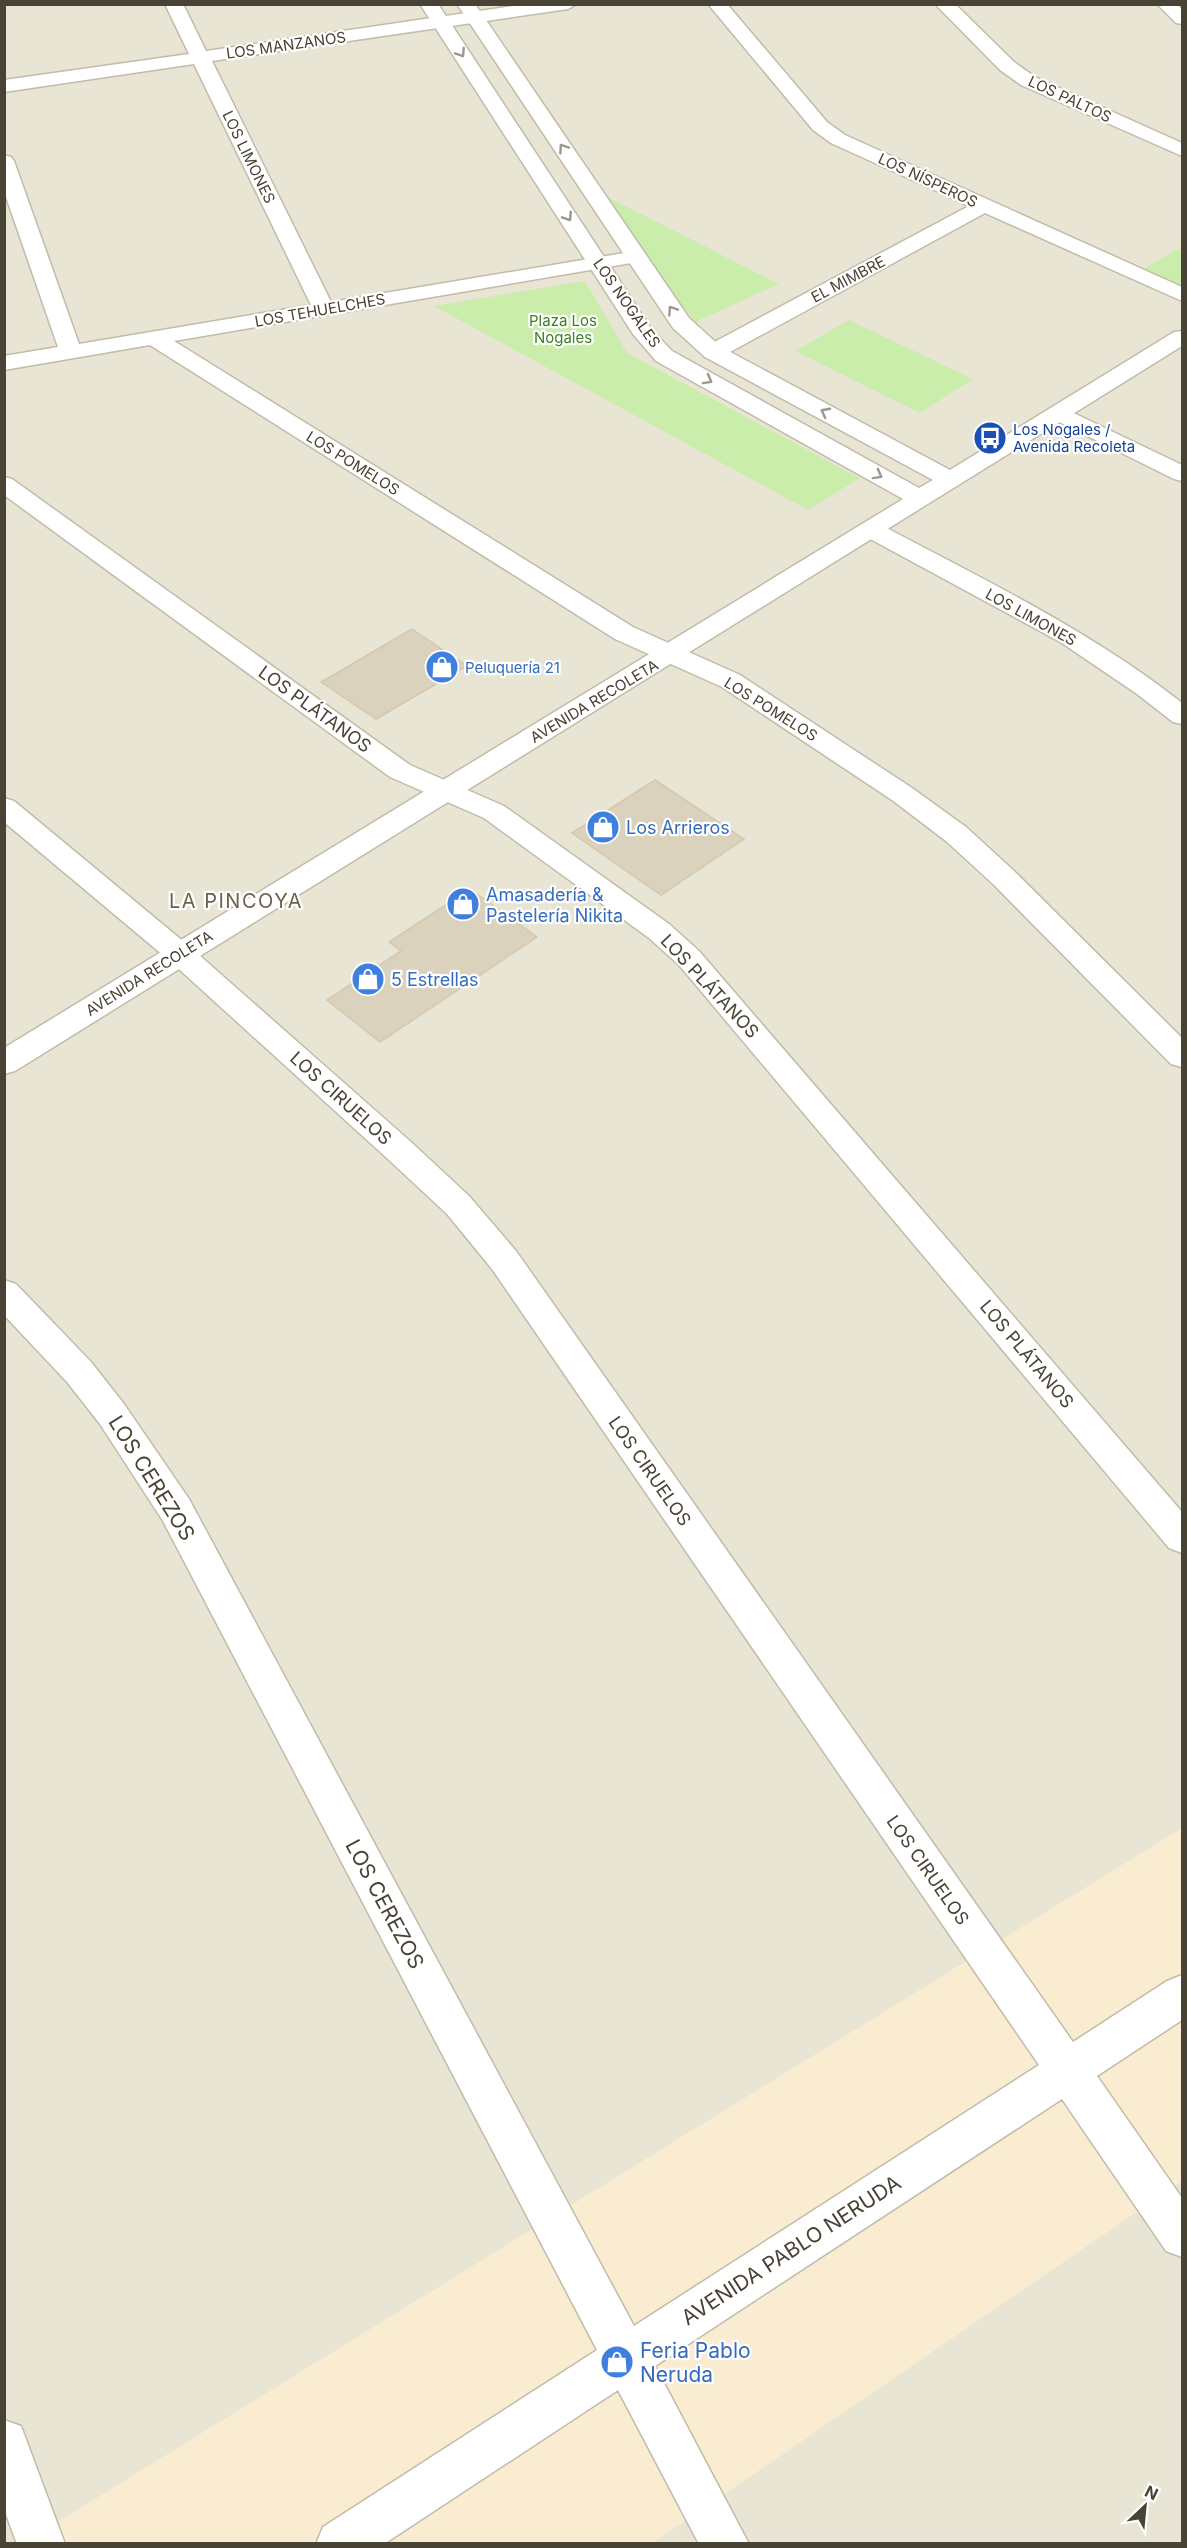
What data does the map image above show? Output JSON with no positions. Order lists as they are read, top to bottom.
{
  "streets": {
    "street": [
      "LOS MANZANOS",
      "LOS PALTOS",
      "LOS LIMONES",
      "LOS NÍSPEROS",
      "EL MIMBRE",
      "LOS NOGALES",
      "LOS TEHUELCHES",
      "LOS POMELOS",
      "AVENIDA RECOLETA",
      "LOS PLÁTANOS",
      "LOS CIRUELOS",
      "LOS CEREZOS",
      "AVENIDA PABLO NERUDA"
    ]
  },
  "crossings": [
    ["LOS MANZANOS", "LOS LIMONES"],
    ["LOS MANZANOS", "LOS NOGALES"],
    ["LOS LIMONES", "LOS TEHUELCHES"],
    ["LOS LIMONES", "AVENIDA RECOLETA"],
    ["LOS NÍSPEROS", "EL MIMBRE"],
    ["EL MIMBRE", "LOS NOGALES"],
    ["LOS NOGALES", "LOS TEHUELCHES"],
    ["LOS NOGALES", "AVENIDA RECOLETA"],
    ["LOS TEHUELCHES", "LOS POMELOS"],
    ["LOS POMELOS", "AVENIDA RECOLETA"],
    ["AVENIDA RECOLETA", "LOS PLÁTANOS"],
    ["AVENIDA RECOLETA", "LOS CIRUELOS"],
    ["LOS CIRUELOS", "AVENIDA PABLO NERUDA"],
    ["LOS CEREZOS", "AVENIDA PABLO NERUDA"]
  ],
  "districts": ["LA PINCOYA"],
  "parks": ["Plaza Los Nogales"],
  "places": {
    "bus stop": ["Los Nogales / Avenida Recoleta"],
    "shop": [
      "Peluquería 21",
      "Los Arrieros",
      "Amasadería & Pastelería Nikita",
      "5 Estrellas",
      "Feria Pablo Neruda"
    ]
  },
  "north": "top right"
}
